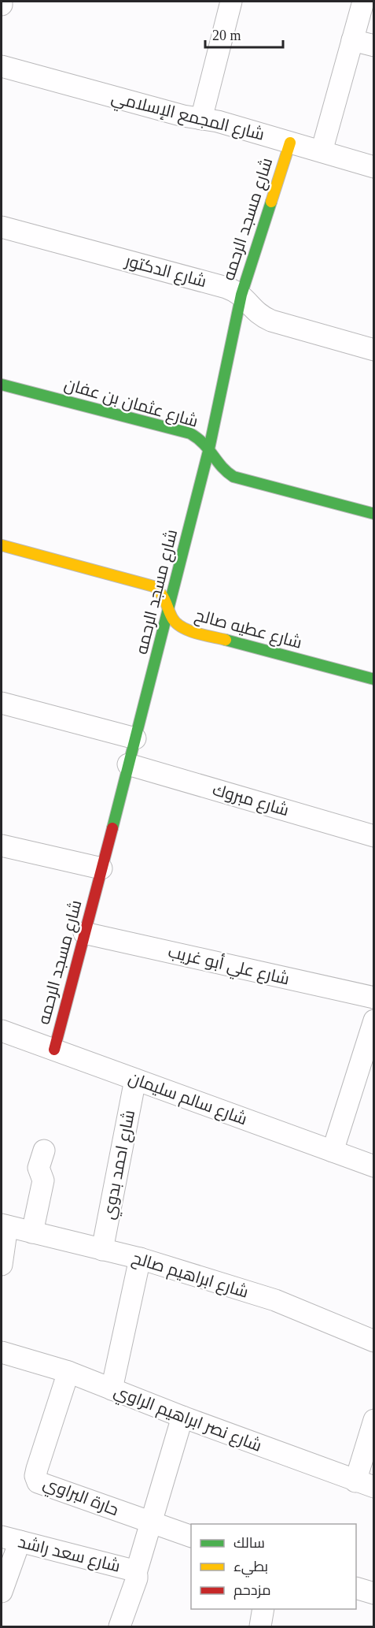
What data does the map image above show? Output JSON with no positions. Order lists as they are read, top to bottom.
{
  "streets": {
    "street": [
      "شارع المجمع الإسلامي",
      "شارع مسجد الرحمه",
      "شارع الدكتور",
      "شارع عثمان بن عفان",
      "شارع عطيه صالح",
      "شارع مبروك",
      "شارع علي أبو غريب",
      "شارع سالم سليمان",
      "شارع احمد بدوي",
      "شارع ابراهيم صالح",
      "شارع نصر ابراهيم الراوي",
      "حارة البراوي",
      "شارع سعد راشد"
    ]
  },
  "crossings": [
    ["شارع المجمع الإسلامي", "شارع مسجد الرحمه"],
    ["شارع مسجد الرحمه", "شارع الدكتور"],
    ["شارع مسجد الرحمه", "شارع عثمان بن عفان"],
    ["شارع مسجد الرحمه", "شارع عطيه صالح"],
    ["شارع مسجد الرحمه", "شارع مبروك"],
    ["شارع مسجد الرحمه", "شارع علي أبو غريب"],
    ["شارع مسجد الرحمه", "شارع سالم سليمان"],
    ["شارع سالم سليمان", "شارع احمد بدوي"],
    ["شارع احمد بدوي", "شارع ابراهيم صالح"],
    ["شارع نصر ابراهيم الراوي", "حارة البراوي"]
  ],
  "legend": ["سالك", "بطيء", "مزدحم"],
  "scale_bar": "20 m"
}
